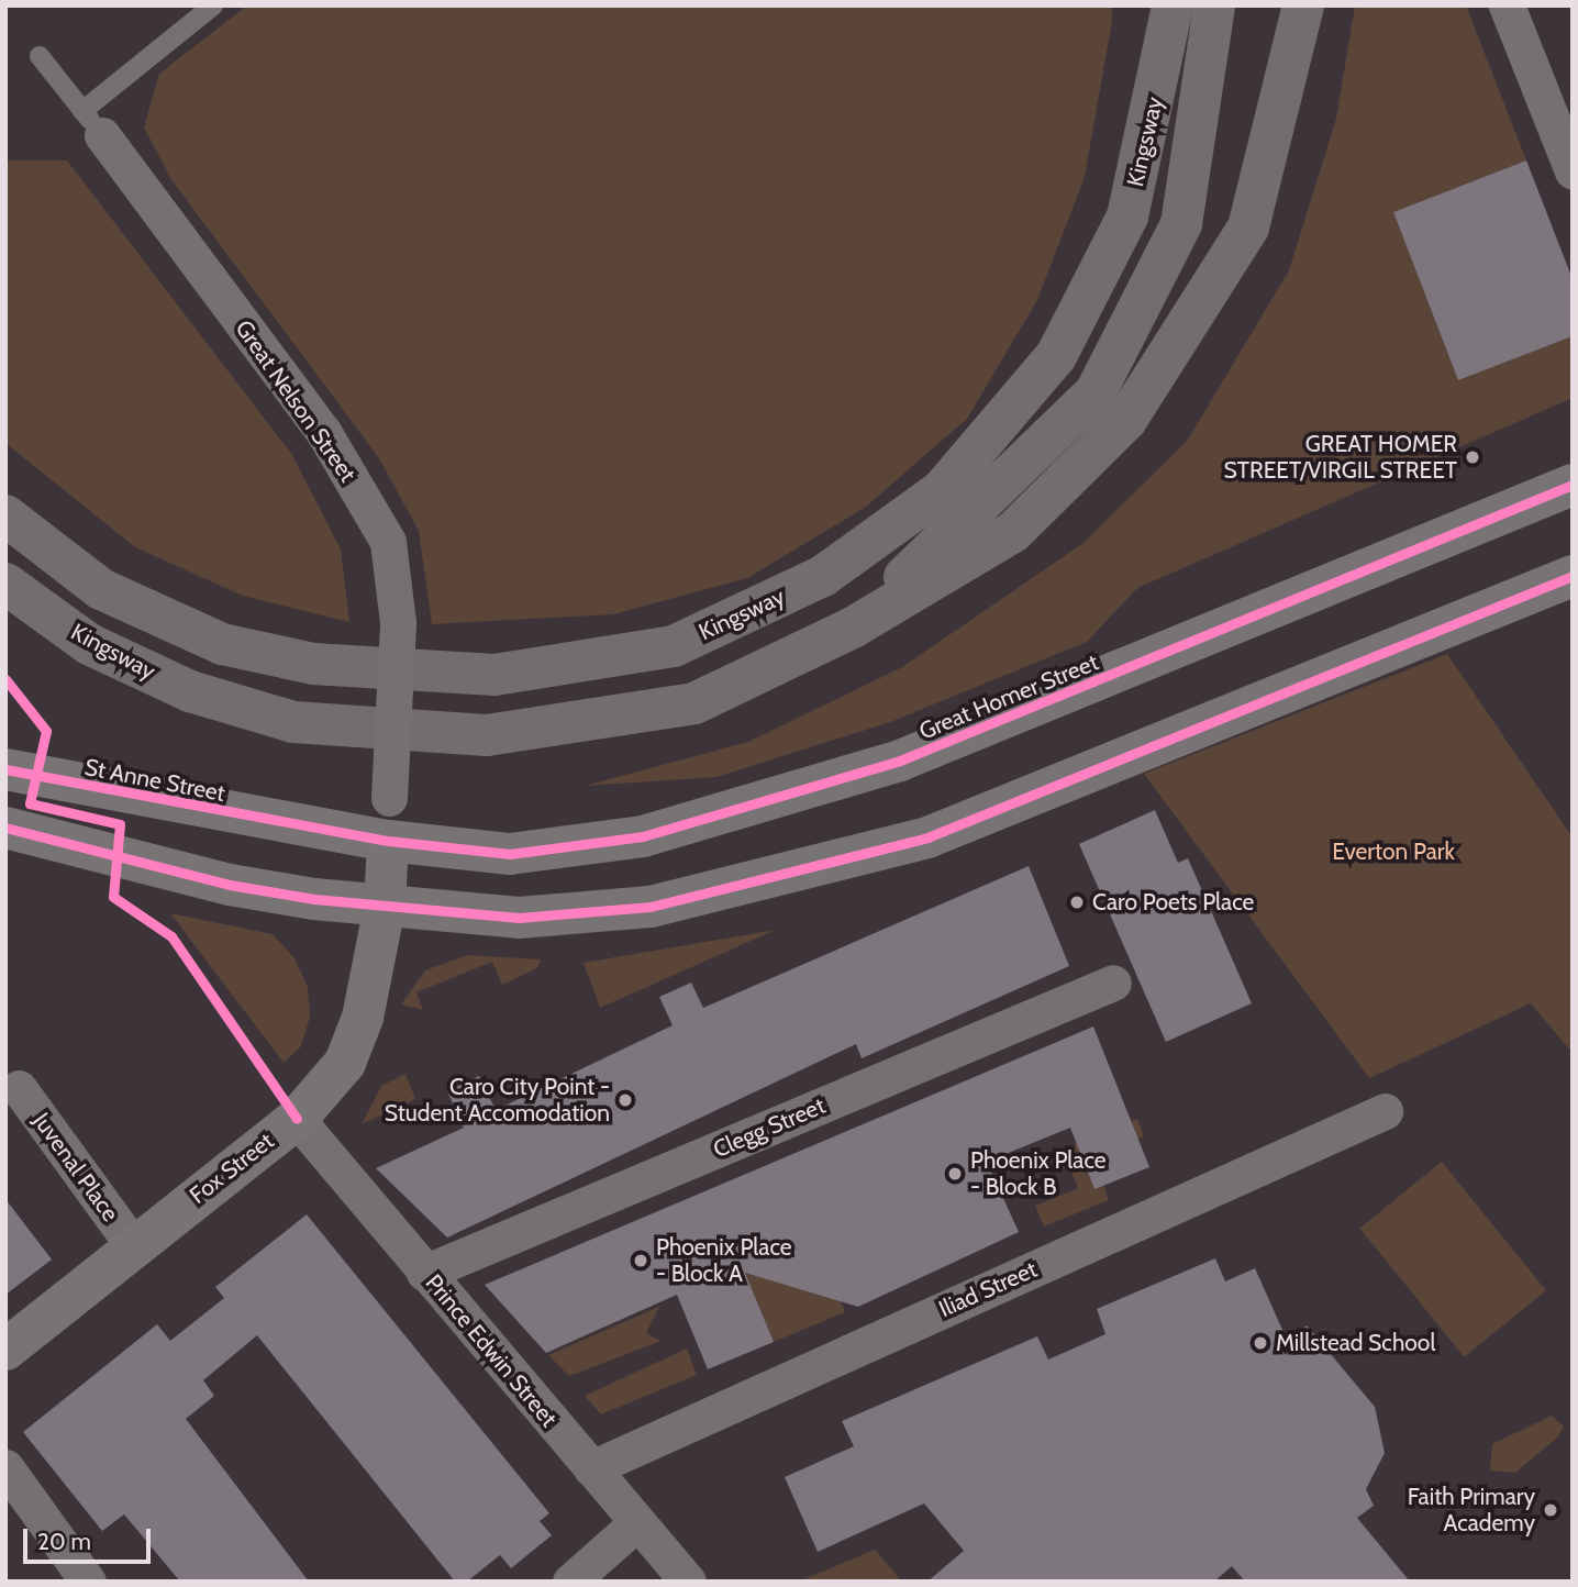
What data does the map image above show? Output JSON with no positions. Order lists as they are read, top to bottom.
{
  "streets": {
    "highway": ["Kingsway"],
    "street": [
      "Great Nelson Street",
      "Great Homer Street",
      "St Anne Street",
      "Clegg Street",
      "Juvenal Place",
      "Fox Street",
      "Iliad Street",
      "Prince Edwin Street"
    ]
  },
  "crossings": [
    ["Great Nelson Street", "Great Homer Street"],
    ["Great Nelson Street", "St Anne Street"],
    ["Great Nelson Street", "Fox Street"],
    ["Great Homer Street", "St Anne Street"],
    ["Great Homer Street", "Fox Street"],
    ["St Anne Street", "Fox Street"],
    ["Clegg Street", "Prince Edwin Street"],
    ["Juvenal Place", "Fox Street"],
    ["Fox Street", "Prince Edwin Street"],
    ["Iliad Street", "Prince Edwin Street"]
  ],
  "parks": ["Everton Park"],
  "places": [
    "GREAT HOMER STREET/VIRGIL STREET",
    "Caro Poets Place",
    "Caro City Point - Student Accomodation",
    "Phoenix Place - Block B",
    "Phoenix Place - Block A",
    "Millstead School",
    "Faith Primary Academy"
  ],
  "scale_bar": "20 m"
}
